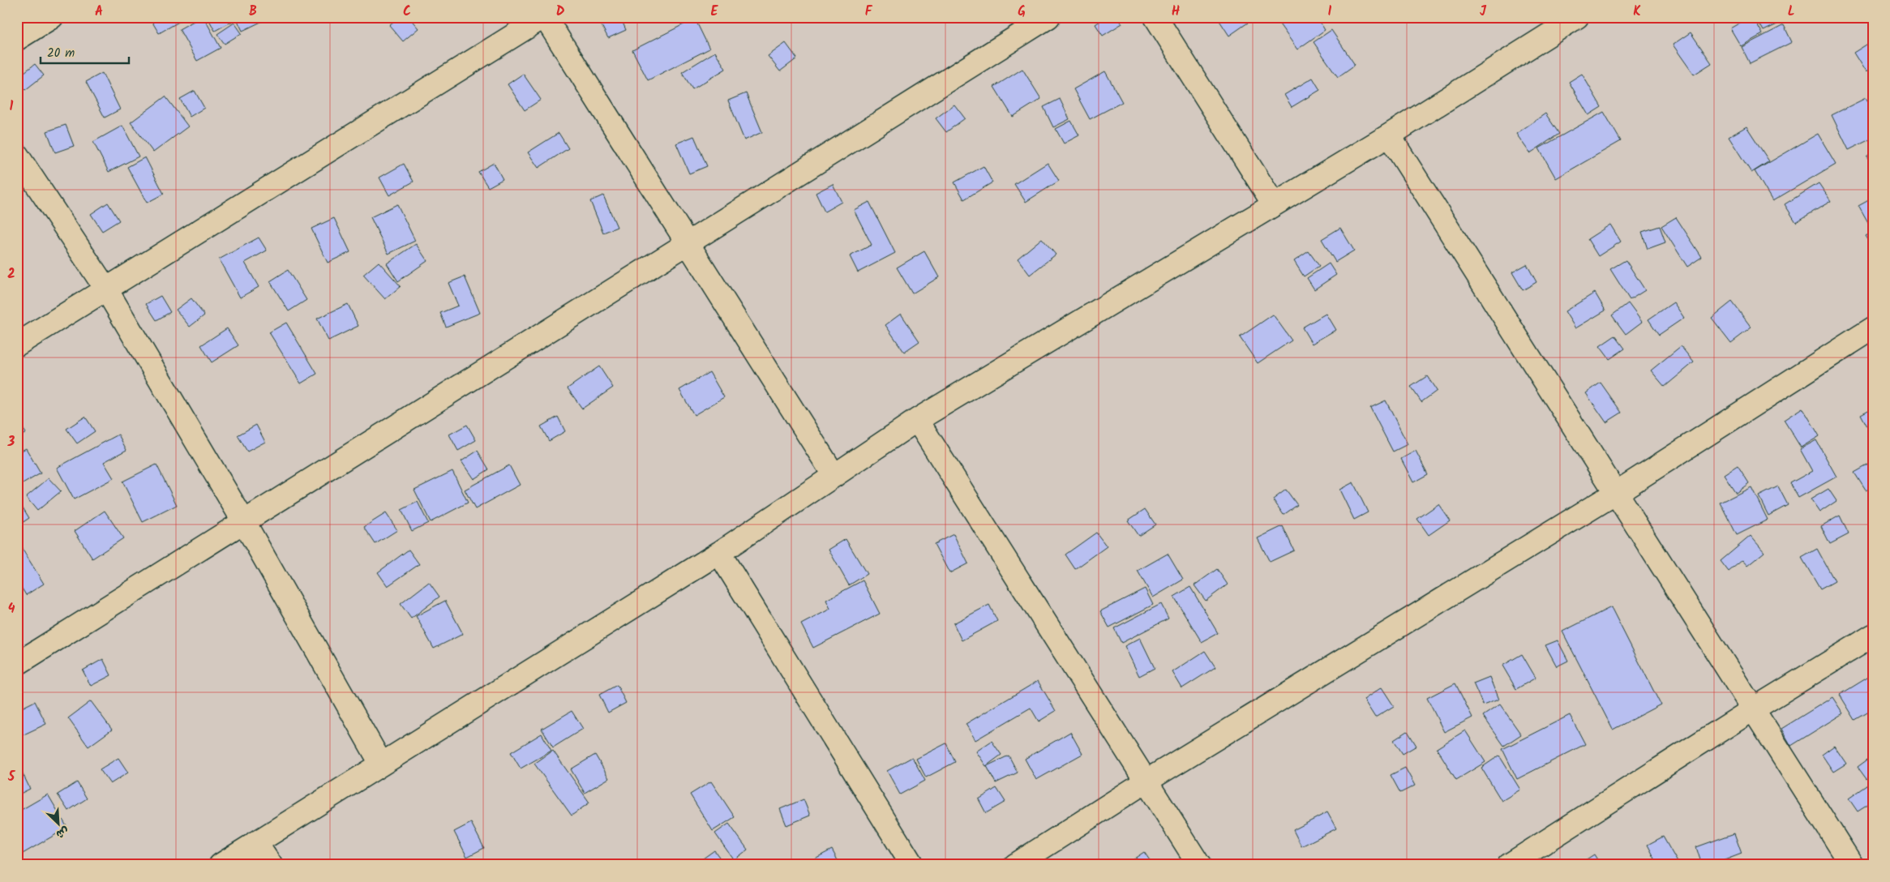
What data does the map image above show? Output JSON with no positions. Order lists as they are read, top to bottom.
{
  "scale_bar": "20 m",
  "north": "bottom right",
  "grid": {
    "columns": [
      "A",
      "B",
      "C",
      "D",
      "E",
      "F",
      "G",
      "H",
      "I",
      "J",
      "K",
      "L"
    ],
    "rows": [
      "1",
      "2",
      "3",
      "4",
      "5"
    ]
  }
}
